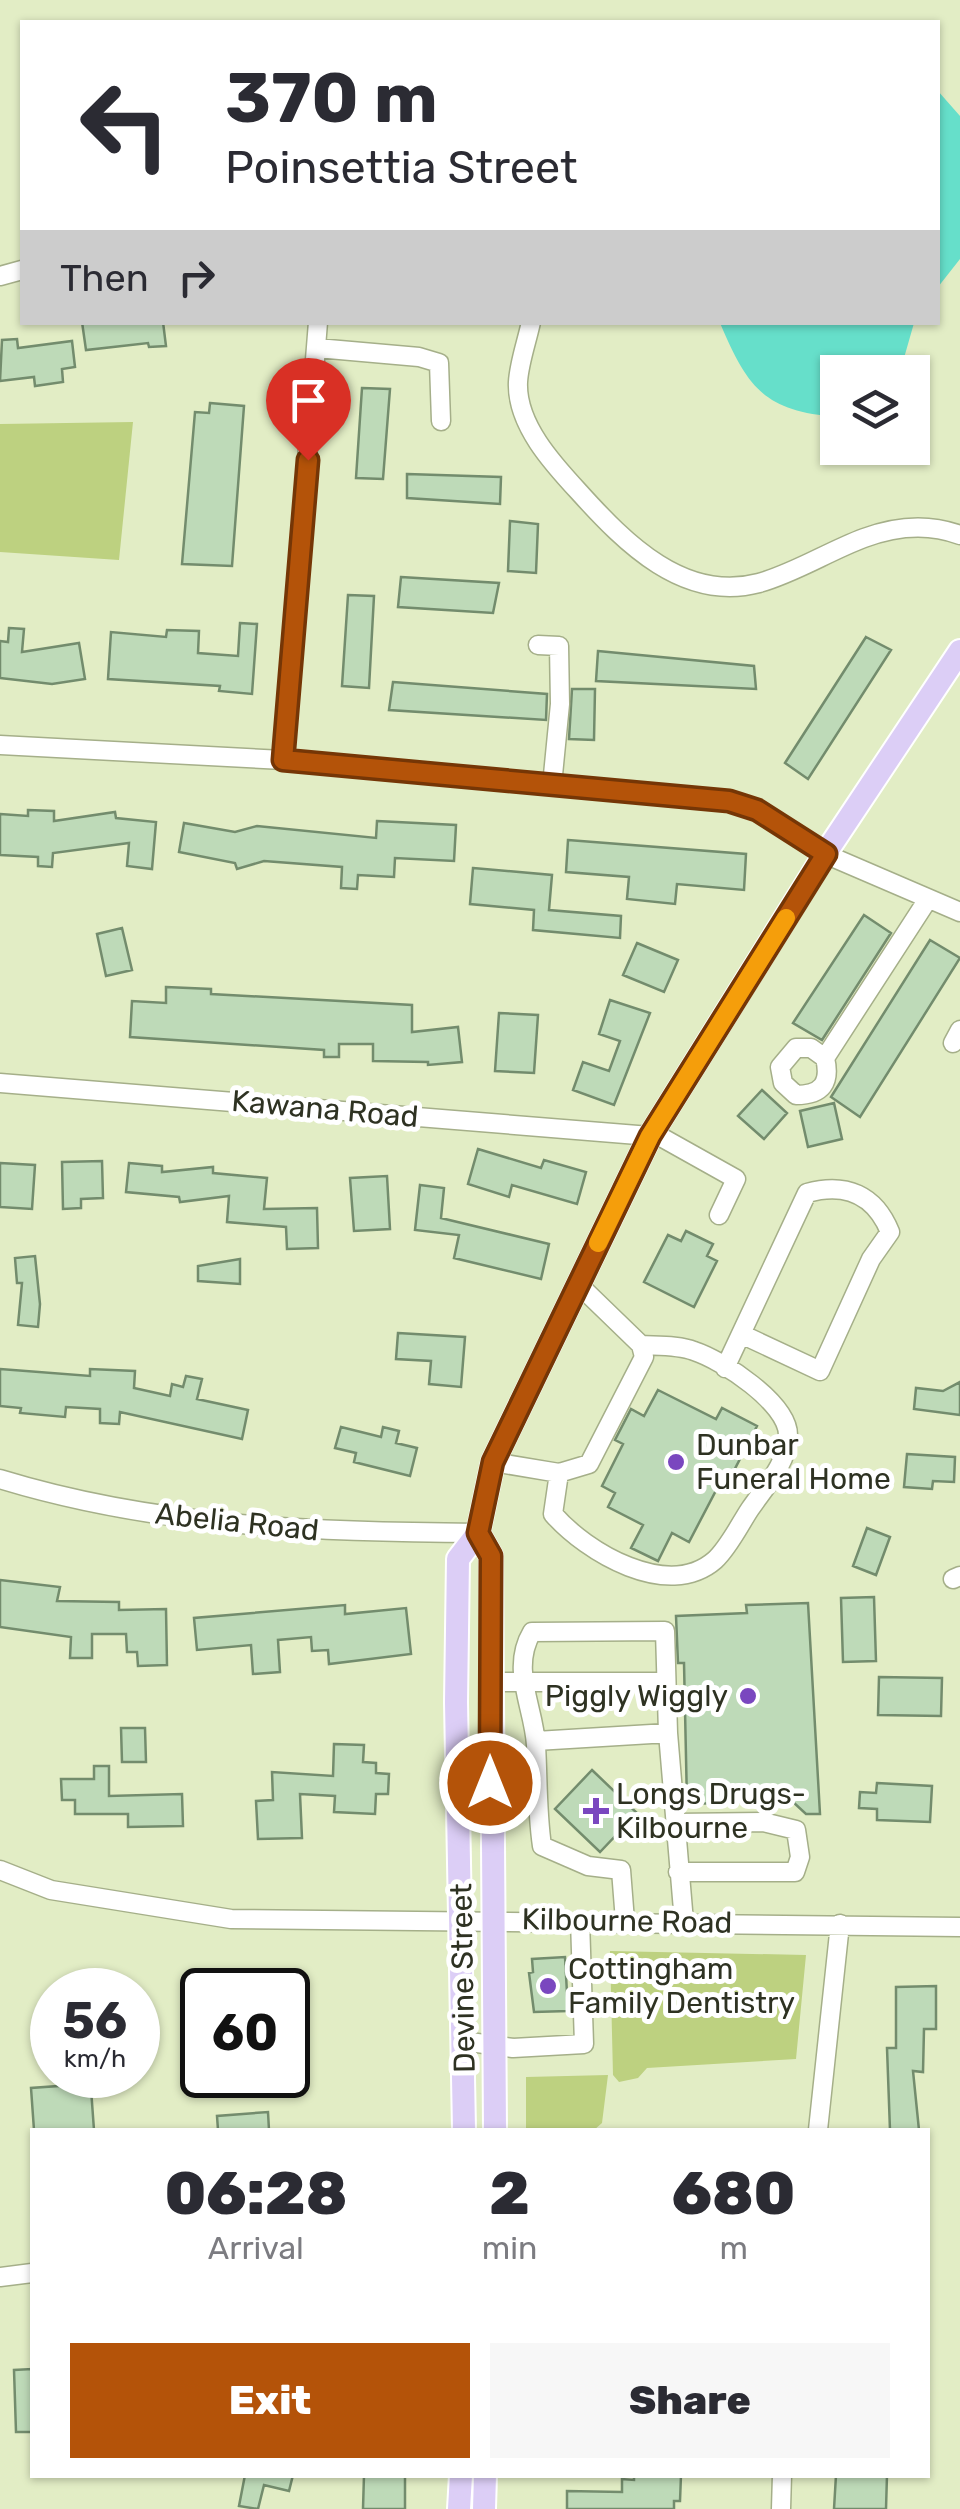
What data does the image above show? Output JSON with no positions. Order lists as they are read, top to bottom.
{
  "streets": {
    "main road": ["Devine Street"],
    "street": ["Kawana Road", "Abelia Road", "Kilbourne Road"]
  },
  "crossings": [
    ["Kawana Road", "Devine Street"],
    ["Abelia Road", "Devine Street"],
    ["Kilbourne Road", "Devine Street"]
  ],
  "places": {
    "other": ["Dunbar Funeral Home", "Piggly Wiggly", "Cottingham Family Dentistry"],
    "health": ["Longs Drugs- Kilbourne"]
  },
  "page": {
    "turn": ["370 m", "Poinsettia Street"],
    "then": "Then",
    "speed": "56 km/h",
    "limit": "60",
    "eta": [
      "06:28",
      "Arrival",
      "2",
      "min",
      "680",
      "m"
    ],
    "buttons": ["Exit", "Share"]
  }
}
